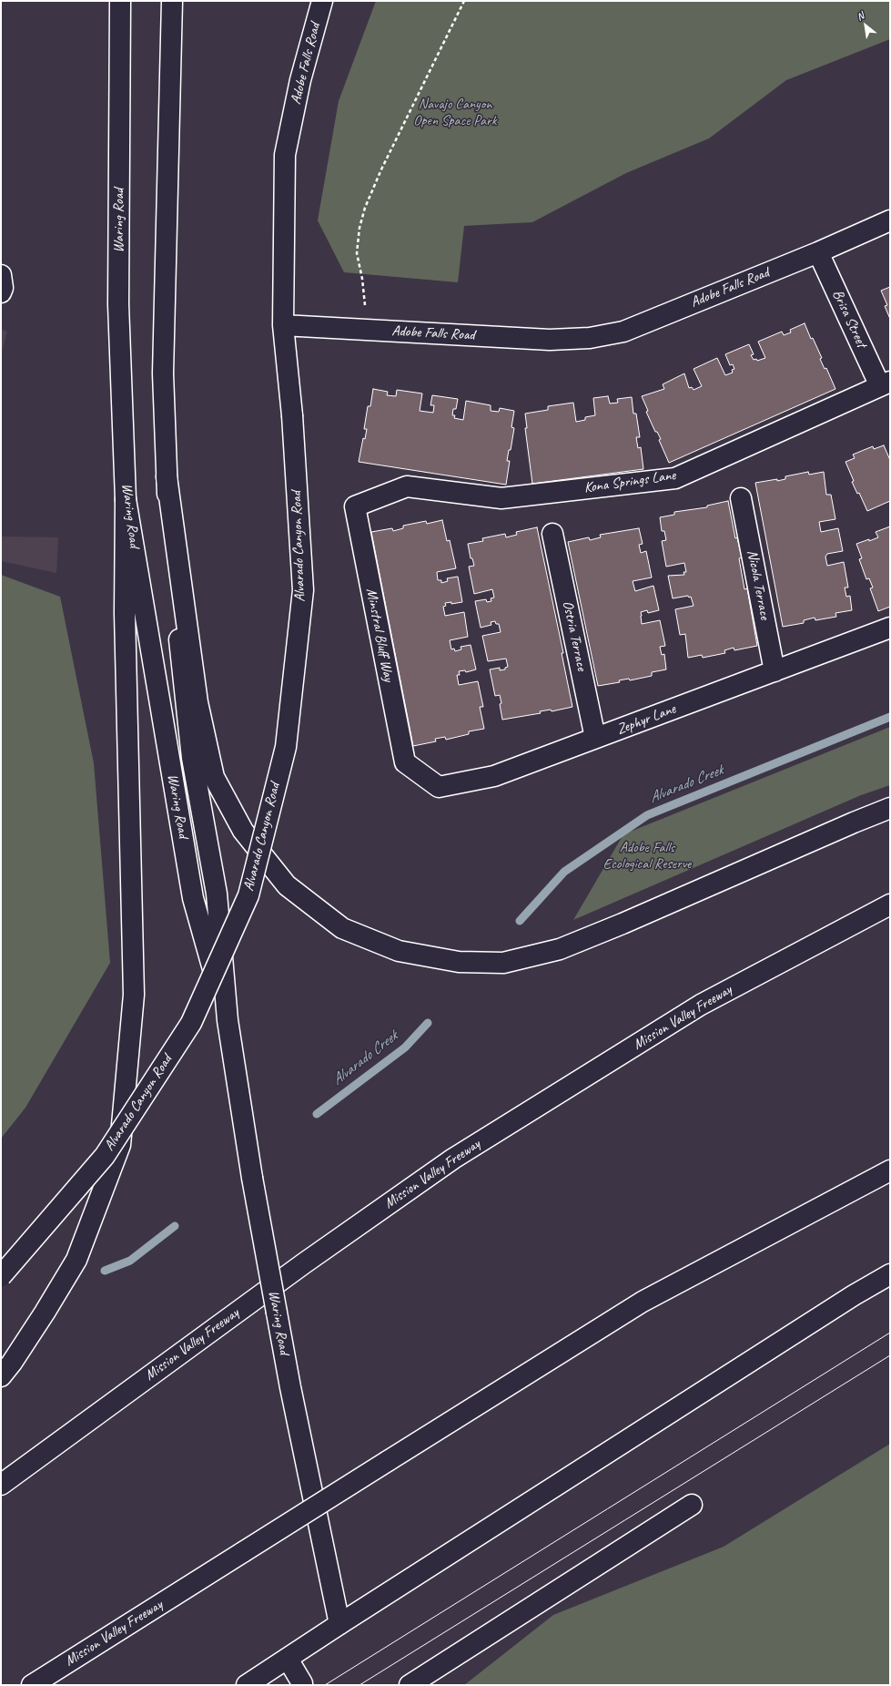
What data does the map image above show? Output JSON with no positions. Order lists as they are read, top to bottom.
{
  "streets": {
    "main road": [
      "Adobe Falls Road",
      "Waring Road",
      "Brisa Street",
      "Kona Springs Lane",
      "Alvarado Canyon Road",
      "Nicola Terrace",
      "Minstral Bluff Way",
      "Ostria Terrace",
      "Zephyr Lane",
      "Mission Valley Freeway"
    ]
  },
  "crossings": [
    ["Adobe Falls Road", "Brisa Street"],
    ["Adobe Falls Road", "Alvarado Canyon Road"],
    ["Brisa Street", "Kona Springs Lane"],
    ["Kona Springs Lane", "Minstral Bluff Way"],
    ["Nicola Terrace", "Zephyr Lane"],
    ["Minstral Bluff Way", "Zephyr Lane"],
    ["Ostria Terrace", "Zephyr Lane"]
  ],
  "water": ["Alvarado Creek"],
  "parks": ["Navajo Canyon Open Space Park", "Adobe Falls Ecological Reserve"],
  "north": "top left"
}
